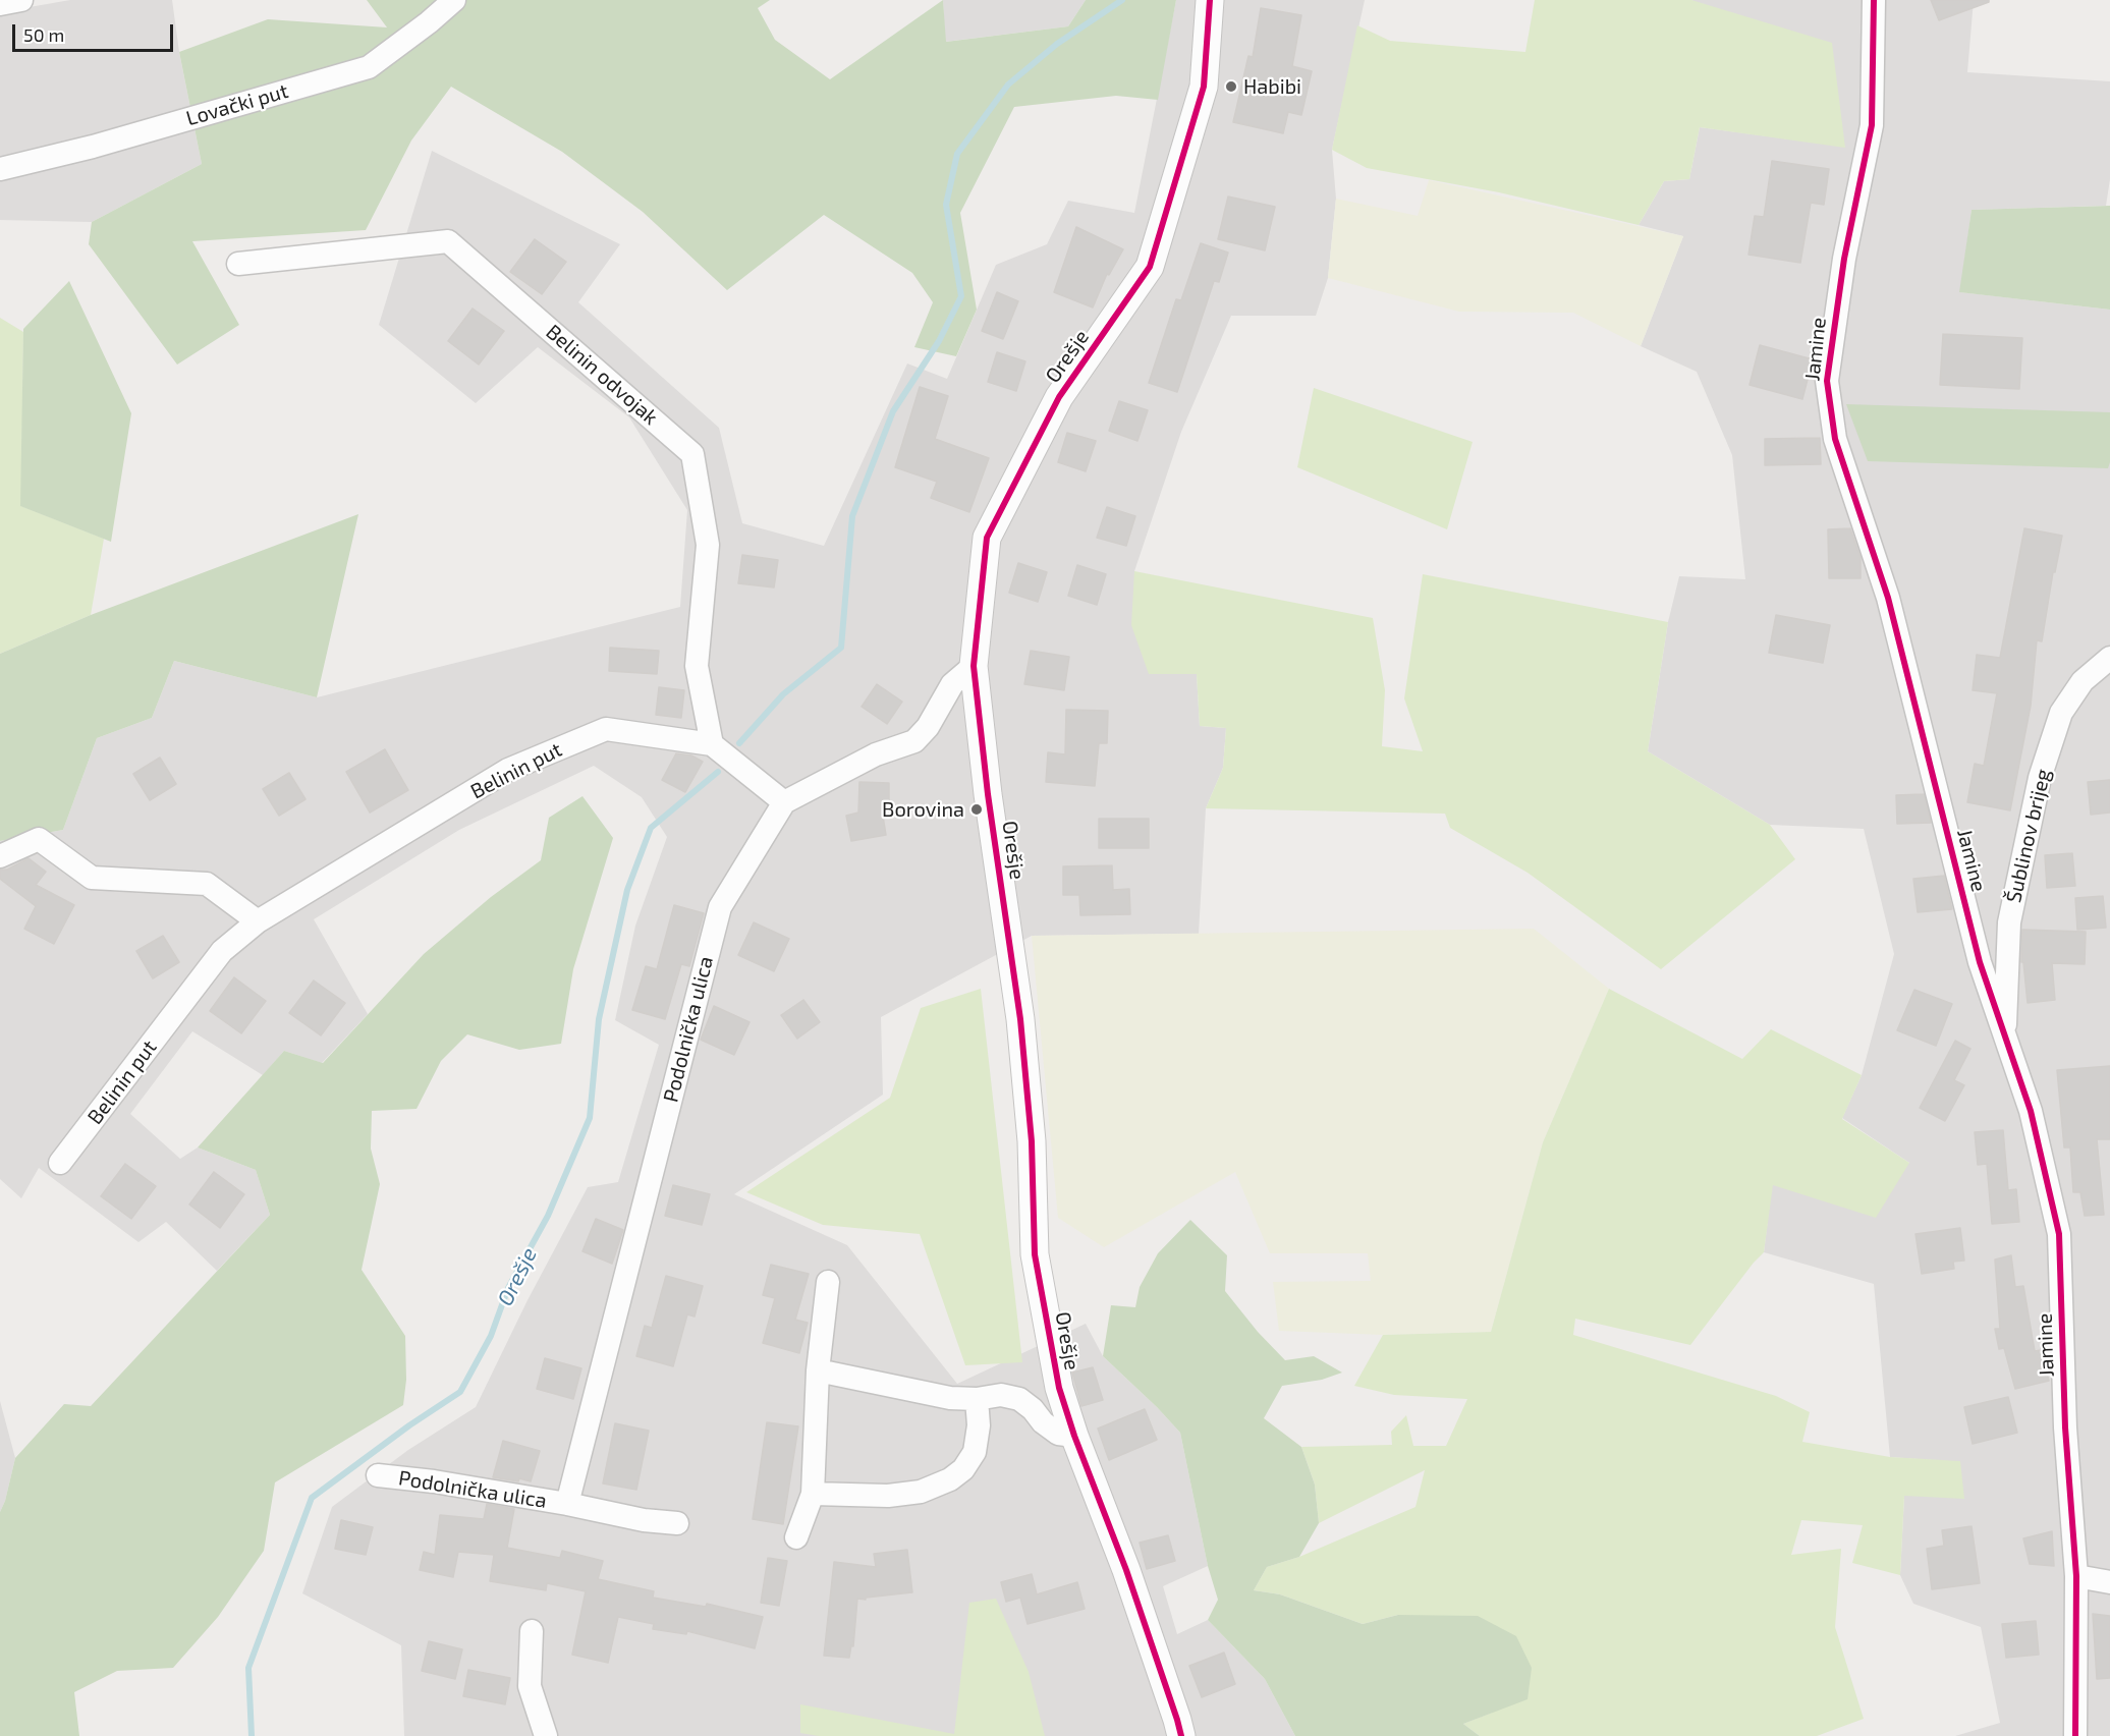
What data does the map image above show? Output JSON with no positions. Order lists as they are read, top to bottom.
{
  "streets": {
    "street": [
      "Lovački put",
      "Jamine",
      "Orešje",
      "Belinin odvojak",
      "Belinin put",
      "Šublinov brijeg",
      "Podolnička ulica"
    ]
  },
  "crossings": [
    ["Jamine", "Šublinov brijeg"],
    ["Belinin odvojak", "Belinin put"]
  ],
  "water": ["Orešje"],
  "places": ["Habibi", "Borovina"],
  "scale_bar": "50 m"
}
